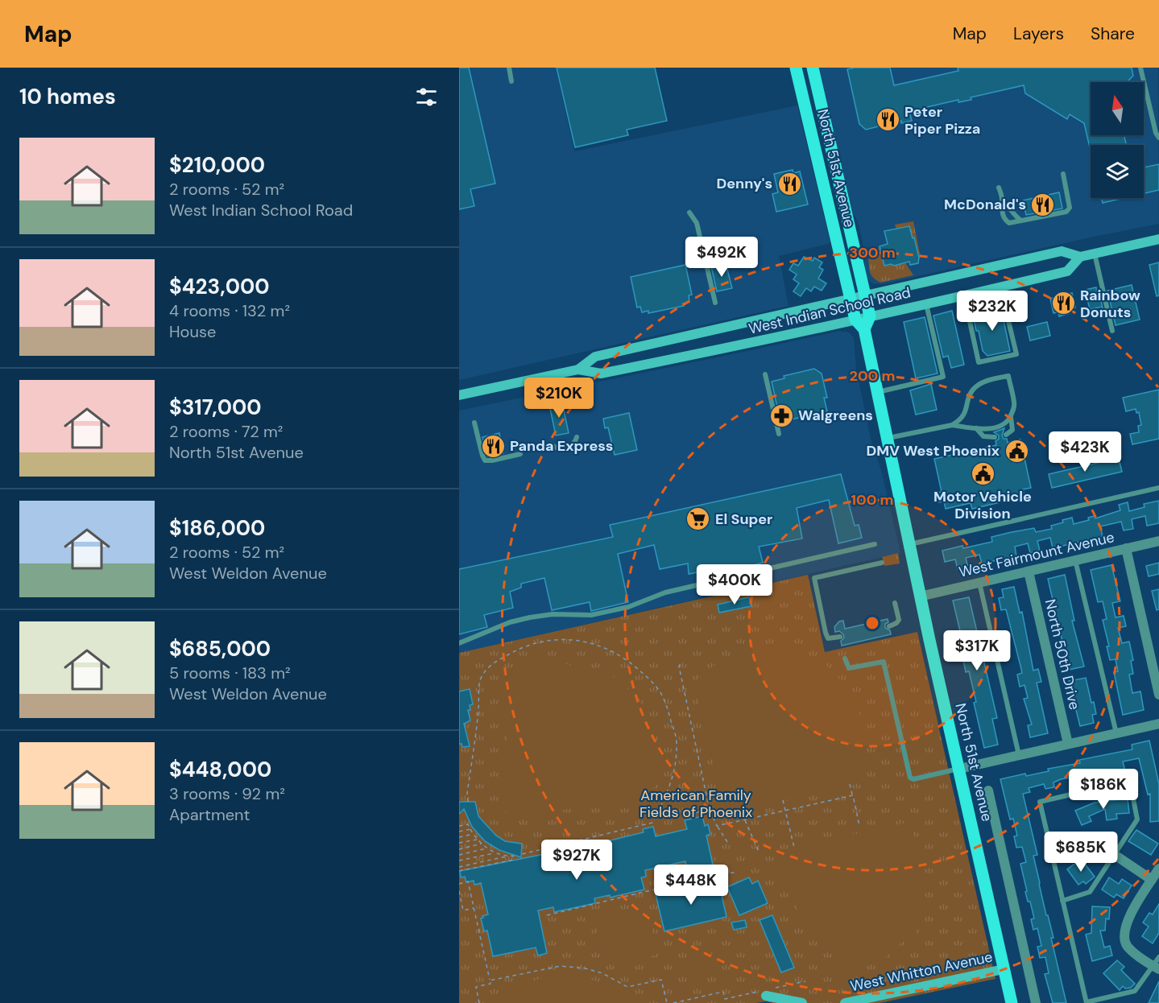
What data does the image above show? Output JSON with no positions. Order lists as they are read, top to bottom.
{
  "streets": {
    "main road": ["North 51st Avenue", "West Indian School Road", "West Whitton Avenue"],
    "street": ["West Fairmount Avenue", "North 50th Drive"]
  },
  "crossings": [
    ["North 51st Avenue", "West Indian School Road"],
    ["North 51st Avenue", "West Fairmount Avenue"],
    ["North 51st Avenue", "West Whitton Avenue"],
    ["West Fairmount Avenue", "North 50th Drive"]
  ],
  "parks": ["American Family Fields of Phoenix"],
  "places": {
    "restaurant": [
      "Peter Piper Pizza",
      "Denny's",
      "McDonald's",
      "Rainbow Donuts",
      "Panda Express"
    ],
    "pharmacy": ["Walgreens"],
    "public building": ["DMV West Phoenix", "Motor Vehicle Division"],
    "supermarket": ["El Super"]
  },
  "north": "top",
  "page": {
    "header": "Map",
    "nav": ["Map", "Layers", "Share"],
    "heading": "10 homes",
    "list": [
      {
        "name": "$210,000",
        "note": "2 rooms · 52 m² · West Indian School Road"
      },
      {
        "name": "$423,000",
        "note": "4 rooms · 132 m² · House"
      },
      {
        "name": "$317,000",
        "note": "2 rooms · 72 m² · North 51st Avenue"
      },
      {
        "name": "$186,000",
        "note": "2 rooms · 52 m² · West Weldon Avenue"
      },
      {
        "name": "$685,000",
        "note": "5 rooms · 183 m² · West Weldon Avenue"
      },
      {
        "name": "$448,000",
        "note": "3 rooms · 92 m² · Apartment"
      }
    ],
    "price": [
      "$492K",
      "$232K",
      "$210K",
      "$423K",
      "$400K",
      "$317K",
      "$186K",
      "$685K",
      "$927K",
      "$448K"
    ]
  },
  "rings": ["300 m", "200 m", "100 m"]
}
